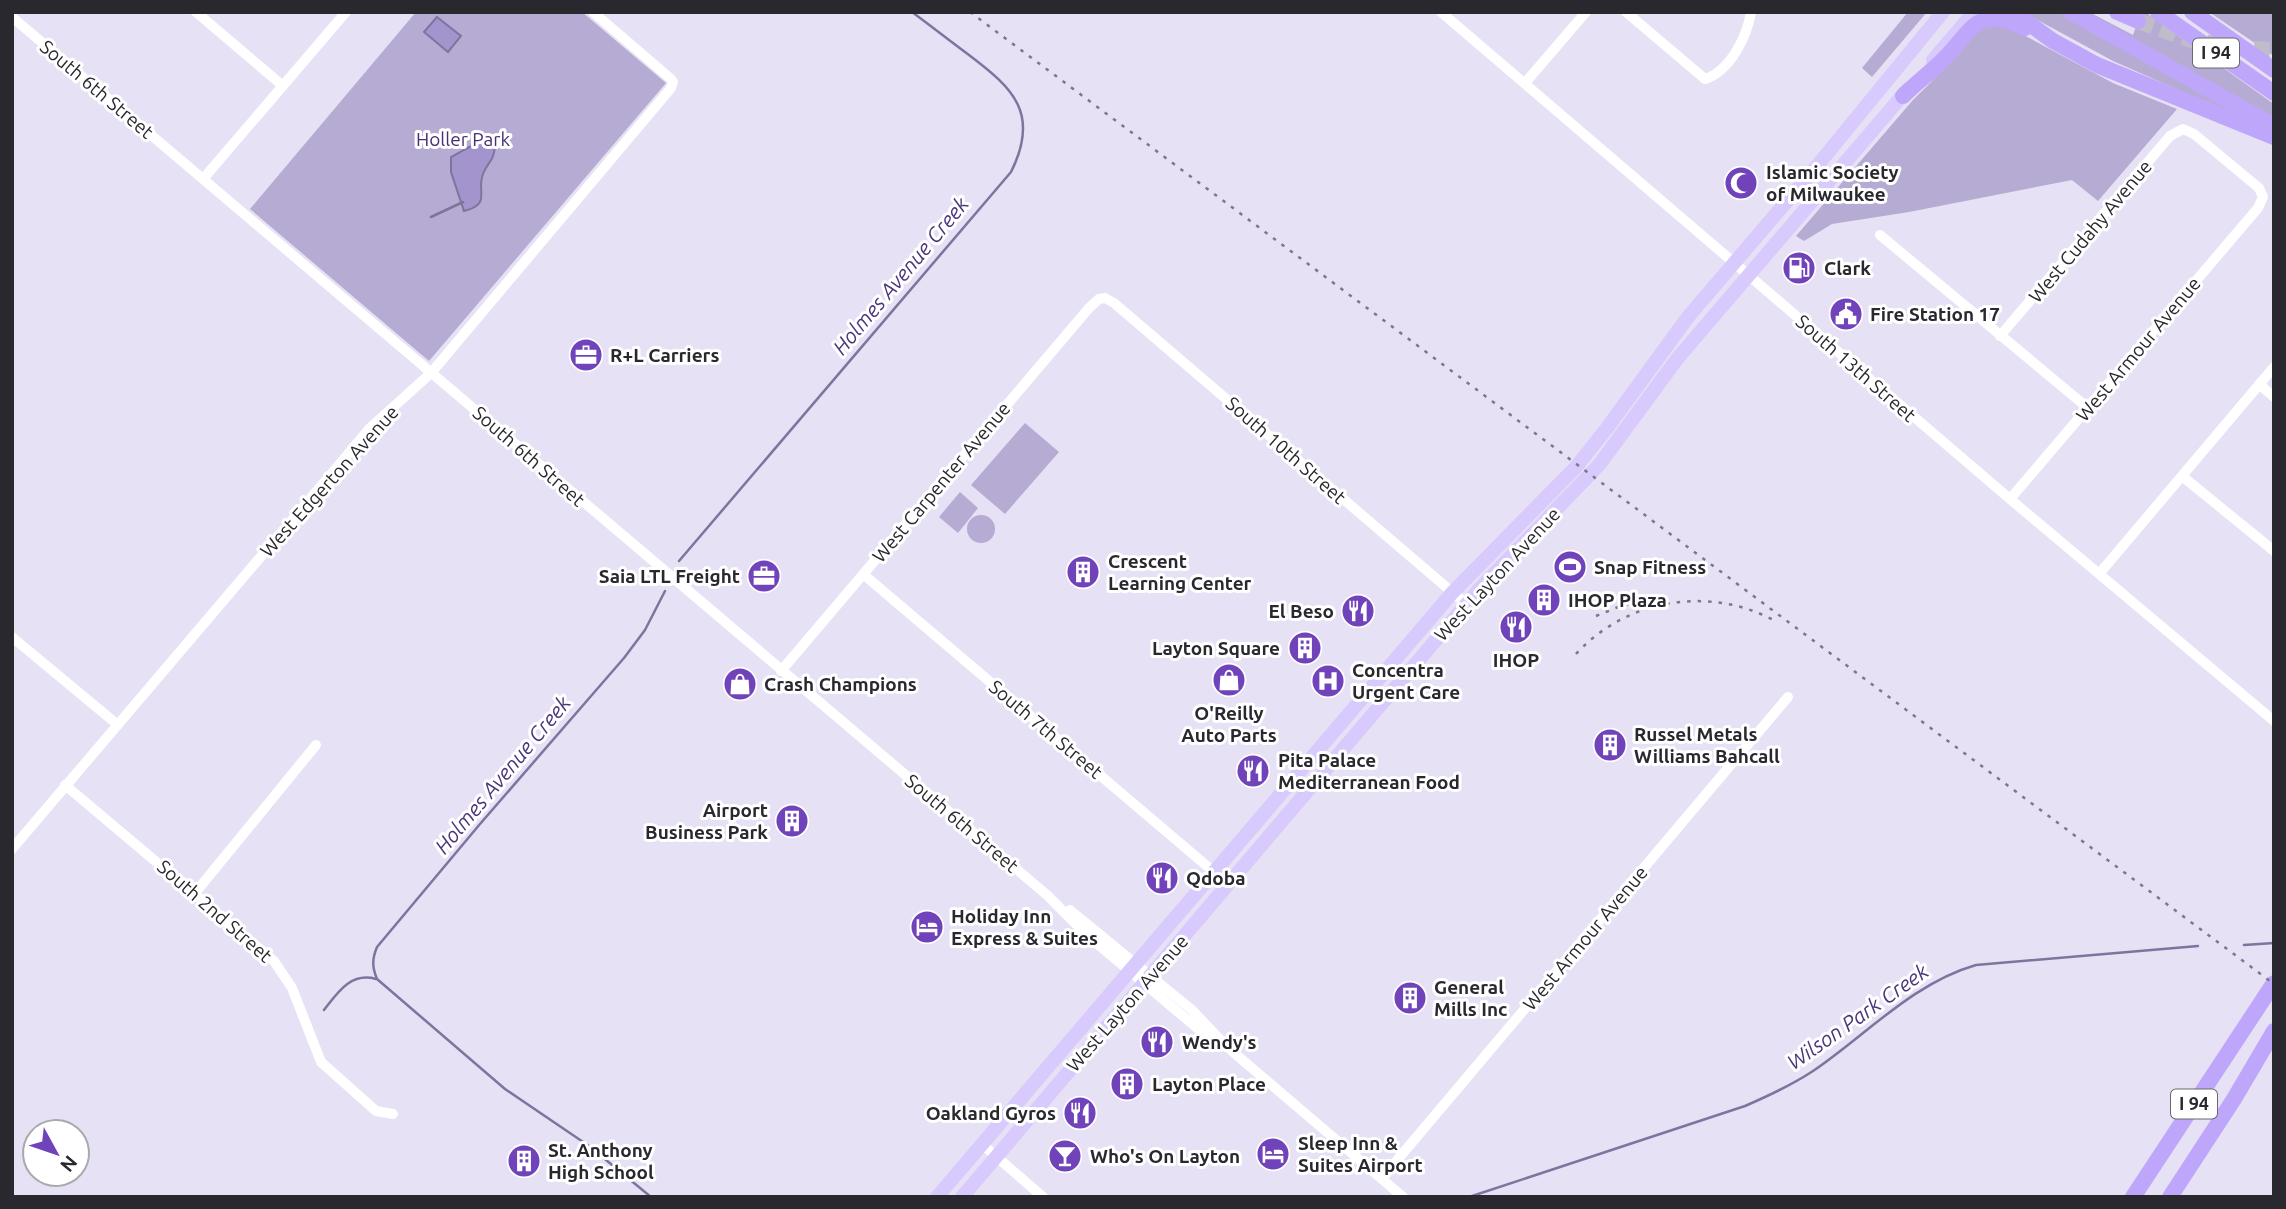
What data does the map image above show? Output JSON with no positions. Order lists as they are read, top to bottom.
{
  "streets": {
    "highway": ["I 94"],
    "main road": ["West Layton Avenue"],
    "street": [
      "South 6th Street",
      "West Cudahy Avenue",
      "West Armour Avenue",
      "South 13th Street",
      "South 10th Street",
      "West Edgerton Avenue",
      "West Carpenter Avenue",
      "South 7th Street",
      "South 2nd Street"
    ]
  },
  "crossings": [
    ["South 6th Street", "West Armour Avenue"],
    ["South 6th Street", "West Edgerton Avenue"],
    ["South 6th Street", "West Carpenter Avenue"],
    ["South 6th Street", "West Layton Avenue"],
    ["West Cudahy Avenue", "West Armour Avenue"],
    ["West Armour Avenue", "South 13th Street"],
    ["South 13th Street", "West Layton Avenue"],
    ["South 10th Street", "West Carpenter Avenue"],
    ["South 10th Street", "West Layton Avenue"],
    ["West Edgerton Avenue", "South 2nd Street"],
    ["West Carpenter Avenue", "South 7th Street"],
    ["West Layton Avenue", "South 7th Street"]
  ],
  "water": ["Holmes Avenue Creek", "Wilson Park Creek"],
  "parks": ["Holler Park"],
  "places": {
    "mosque": ["Islamic Society of Milwaukee"],
    "fuel station": ["Clark"],
    "public building": ["Fire Station 17"],
    "office": ["R+L Carriers", "Saia LTL Freight"],
    "sports": ["Snap Fitness"],
    "building": [
      "Crescent Learning Center",
      "IHOP Plaza",
      "Layton Square",
      "Russel Metals Williams Bahcall",
      "Airport Business Park",
      "General Mills Inc",
      "Layton Place",
      "St. Anthony High School"
    ],
    "restaurant": [
      "El Beso",
      "IHOP",
      "Pita Palace Mediterranean Food",
      "Qdoba",
      "Wendy's",
      "Oakland Gyros"
    ],
    "shop": ["O'Reilly Auto Parts", "Crash Champions"],
    "hospital": ["Concentra Urgent Care"],
    "hotel": ["Holiday Inn Express & Suites", "Sleep Inn & Suites Airport"],
    "bar": ["Who's On Layton"]
  },
  "north": "bottom right"
}
